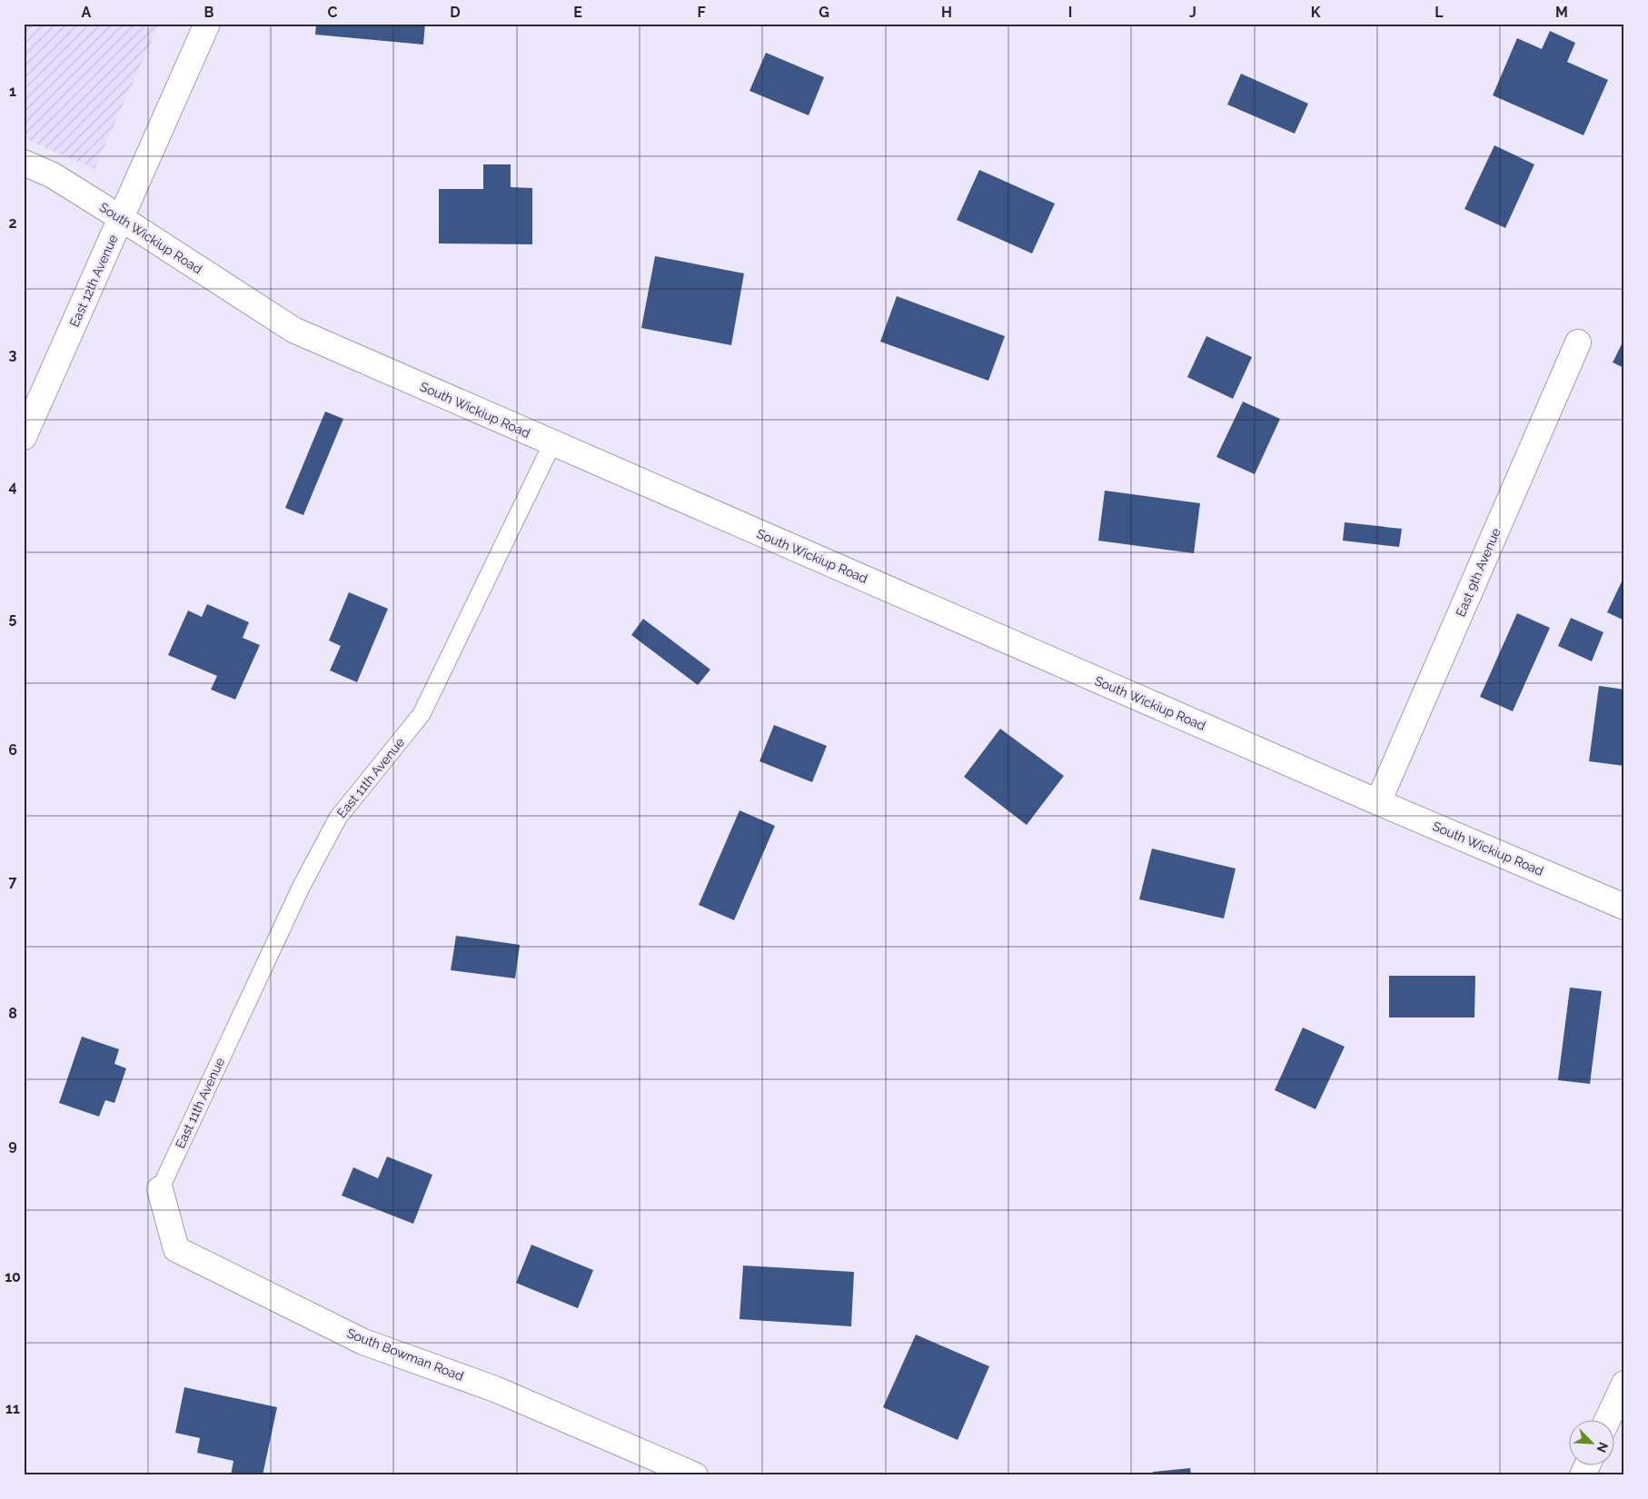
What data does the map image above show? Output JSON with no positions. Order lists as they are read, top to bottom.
{
  "streets": {
    "street": [
      "South Wickiup Road",
      "East 12th Avenue",
      "East 9th Avenue",
      "South Bowman Road"
    ],
    "lane": ["East 11th Avenue"]
  },
  "crossings": [
    ["South Wickiup Road", "East 12th Avenue"],
    ["South Wickiup Road", "East 9th Avenue"],
    ["South Wickiup Road", "East 11th Avenue"],
    ["East 11th Avenue", "South Bowman Road"]
  ],
  "north": "bottom right",
  "grid": {
    "columns": [
      "A",
      "B",
      "C",
      "D",
      "E",
      "F",
      "G",
      "H",
      "I",
      "J",
      "K",
      "L",
      "M"
    ],
    "rows": [
      "1",
      "2",
      "3",
      "4",
      "5",
      "6",
      "7",
      "8",
      "9",
      "10",
      "11"
    ]
  }
}
